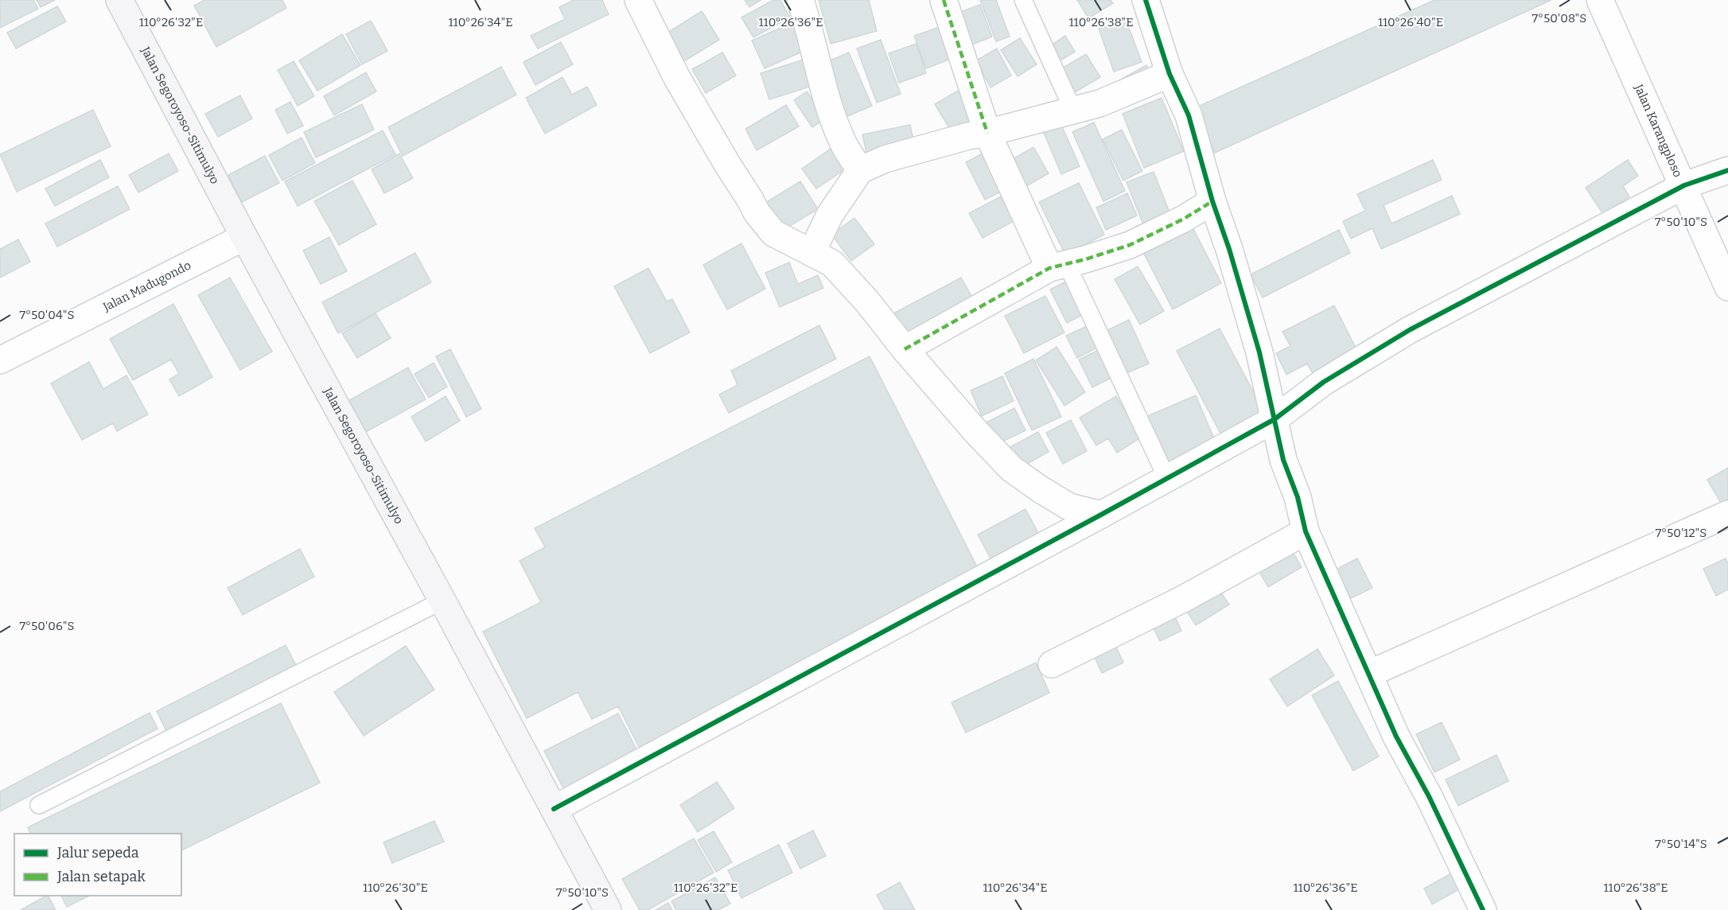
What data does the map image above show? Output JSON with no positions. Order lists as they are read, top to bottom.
{
  "streets": {
    "main road": ["Jalan Segoroyoso-Sitimulyo"],
    "street": ["Jalan Karangploso", "Jalan Madugondo"]
  },
  "crossings": [
    ["Jalan Segoroyoso-Sitimulyo", "Jalan Madugondo"]
  ],
  "legend": ["Jalur sepeda", "Jalan setapak"],
  "coordinates": [
    "7°50'08\"S",
    "110°26'36\"E",
    "110°26'40\"E",
    "110°26'32\"E",
    "110°26'34\"E",
    "110°26'38\"E",
    "7°50'10\"S",
    "7°50'04\"S",
    "7°50'12\"S",
    "7°50'06\"S",
    "7°50'14\"S",
    "110°26'30\"E"
  ]
}
